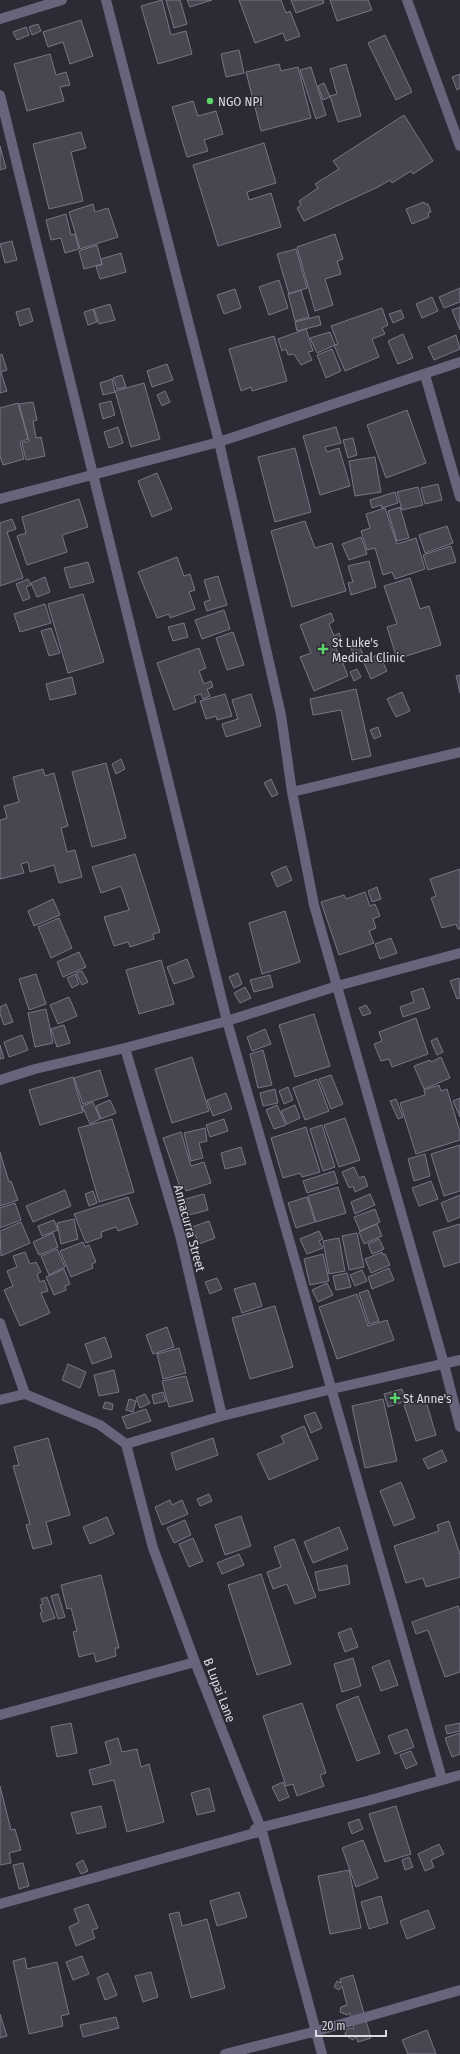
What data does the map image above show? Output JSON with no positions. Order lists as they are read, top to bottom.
{
  "streets": {
    "street": ["Annacurra Street", "B Lupai Lane"]
  },
  "places": {
    "other": ["NGO NPI"],
    "health": ["St Luke's Medical Clinic", "St Anne's"]
  },
  "scale_bar": "20 m"
}
